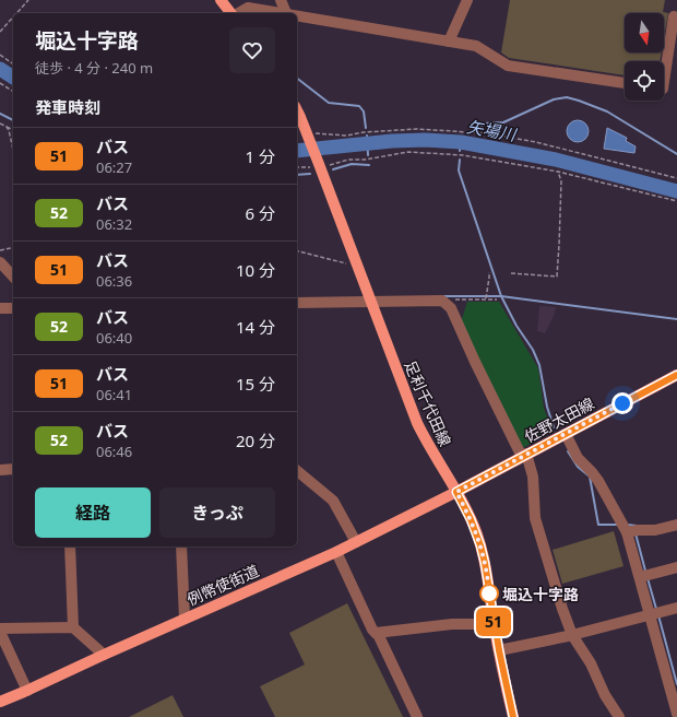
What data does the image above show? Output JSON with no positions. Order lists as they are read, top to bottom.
{
  "streets": {
    "main road": ["足利千代田線", "佐野太田線", "例幣使街道"]
  },
  "crossings": [
    ["足利千代田線", "佐野太田線"],
    ["足利千代田線", "例幣使街道"],
    ["佐野太田線", "例幣使街道"]
  ],
  "water": ["矢場川"],
  "places": ["堀込十字路"],
  "lines": ["bus line 51"],
  "north": "bottom",
  "page": {
    "on_map": "51",
    "heading": [
      ["堀込十字路", "徒歩 · 4 分 · 240 m"],
      "発車時刻"
    ],
    "list": [
      {
        "mark": "51",
        "name": "バス",
        "note": "06:27",
        "value": "1 分"
      },
      {
        "mark": "52",
        "name": "バス",
        "note": "06:32",
        "value": "6 分"
      },
      {
        "mark": "51",
        "name": "バス",
        "note": "06:36",
        "value": "10 分"
      },
      {
        "mark": "52",
        "name": "バス",
        "note": "06:40",
        "value": "14 分"
      },
      {
        "mark": "51",
        "name": "バス",
        "note": "06:41",
        "value": "15 分"
      },
      {
        "mark": "52",
        "name": "バス",
        "note": "06:46",
        "value": "20 分"
      }
    ],
    "buttons": ["経路", "きっぷ"]
  }
}
